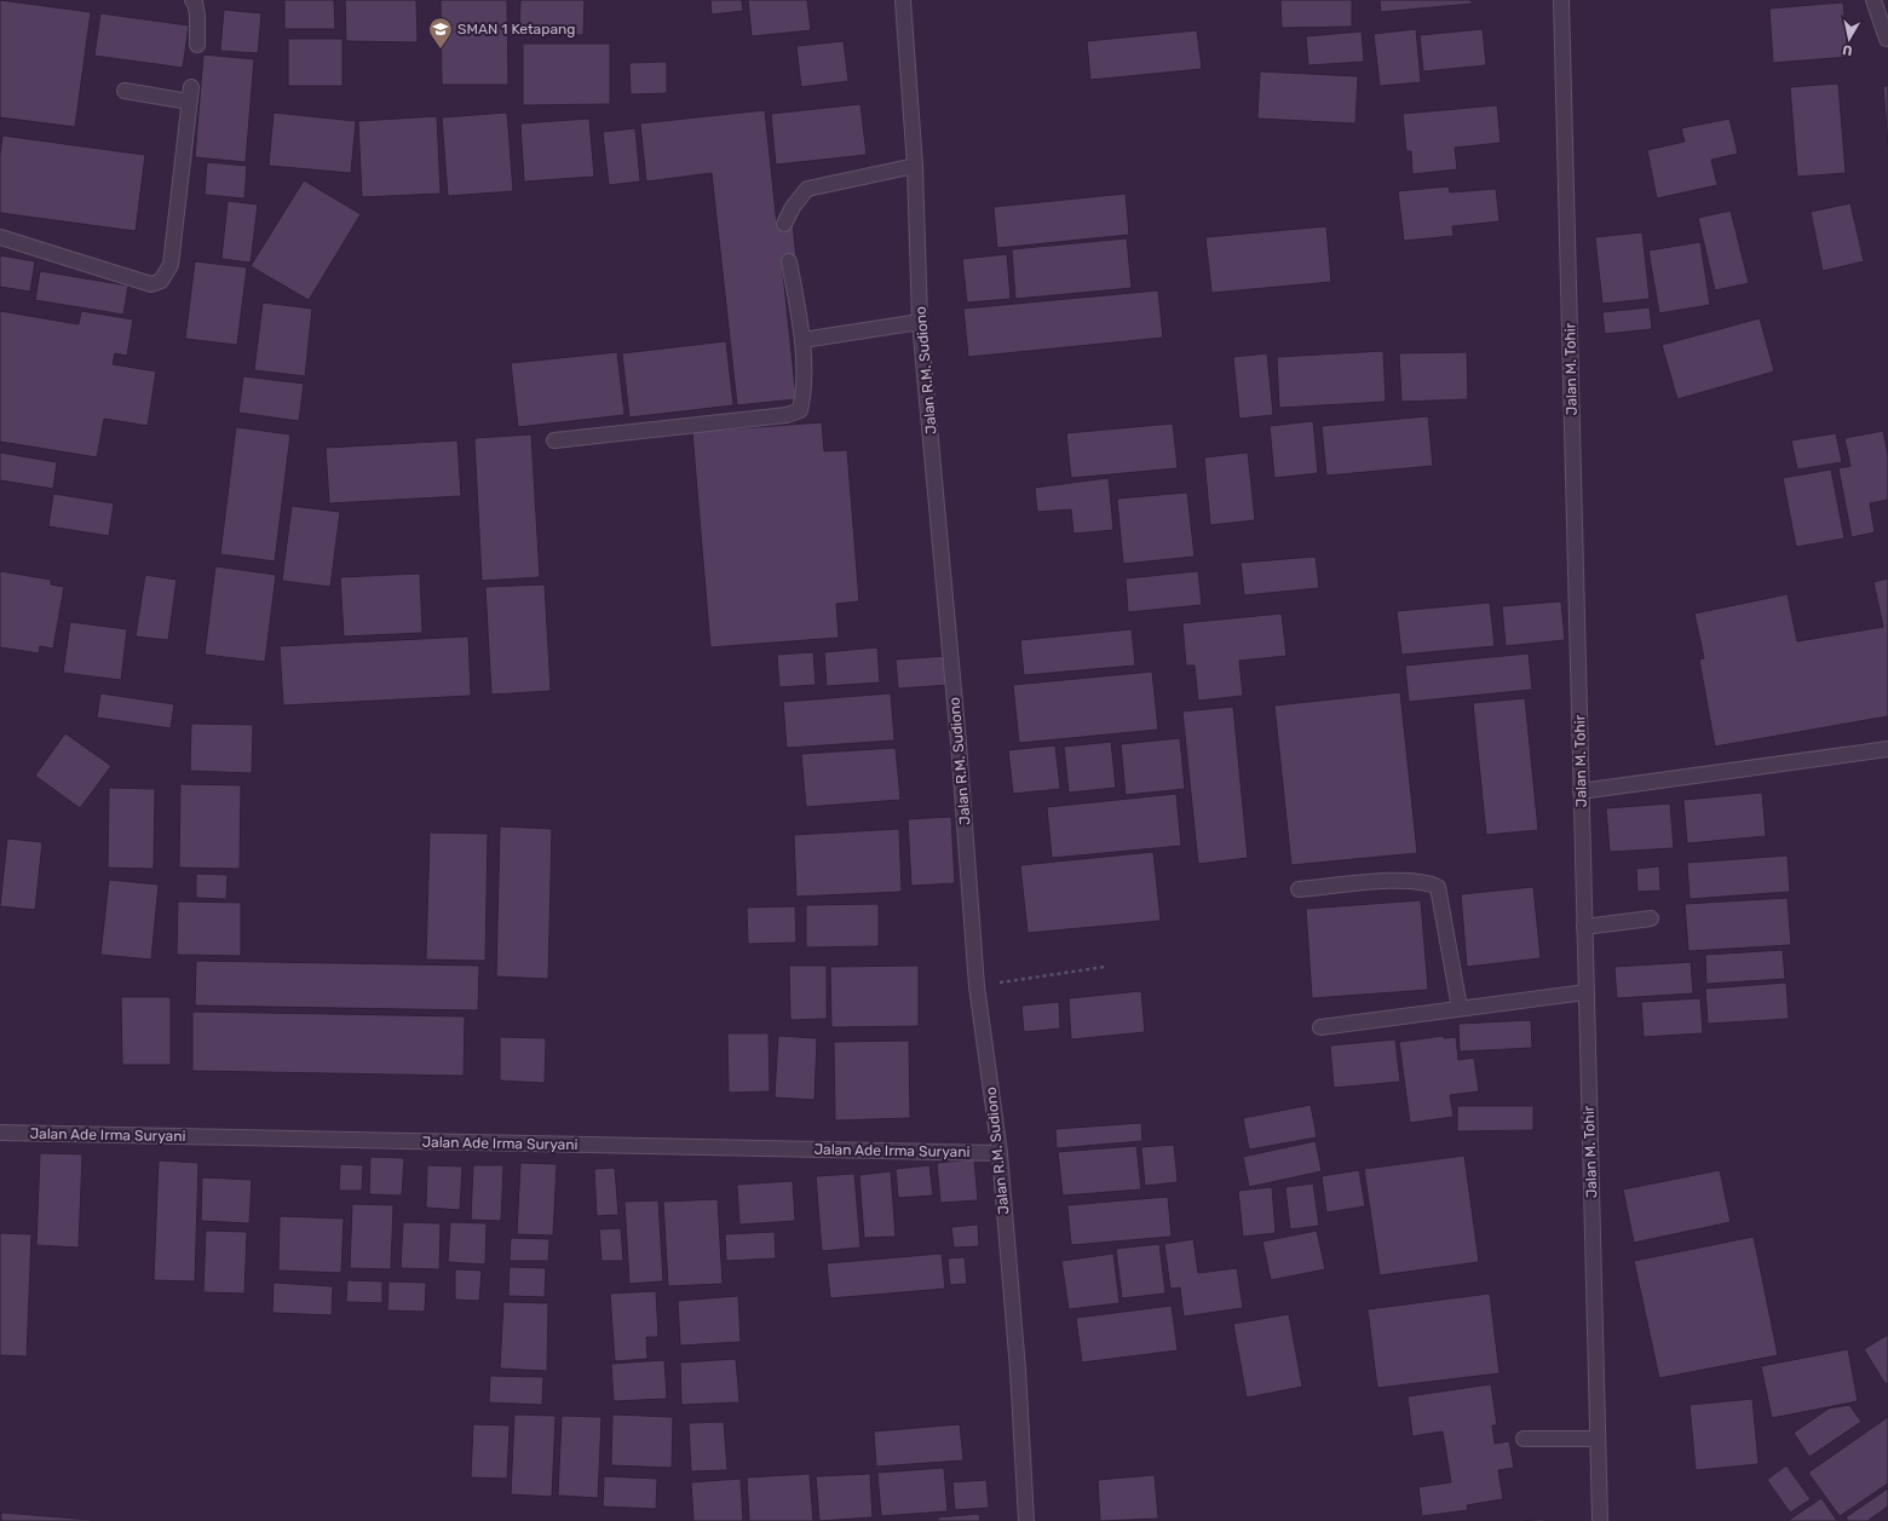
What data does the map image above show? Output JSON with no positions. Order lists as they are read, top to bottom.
{
  "streets": {
    "street": ["Jalan M. Tohir", "Jalan R.M. Sudiono", "Jalan Ade Irma Suryani"]
  },
  "crossings": [
    ["Jalan R.M. Sudiono", "Jalan Ade Irma Suryani"]
  ],
  "places": {
    "school or university": ["SMAN 1 Ketapang"]
  },
  "north": "bottom"
}
